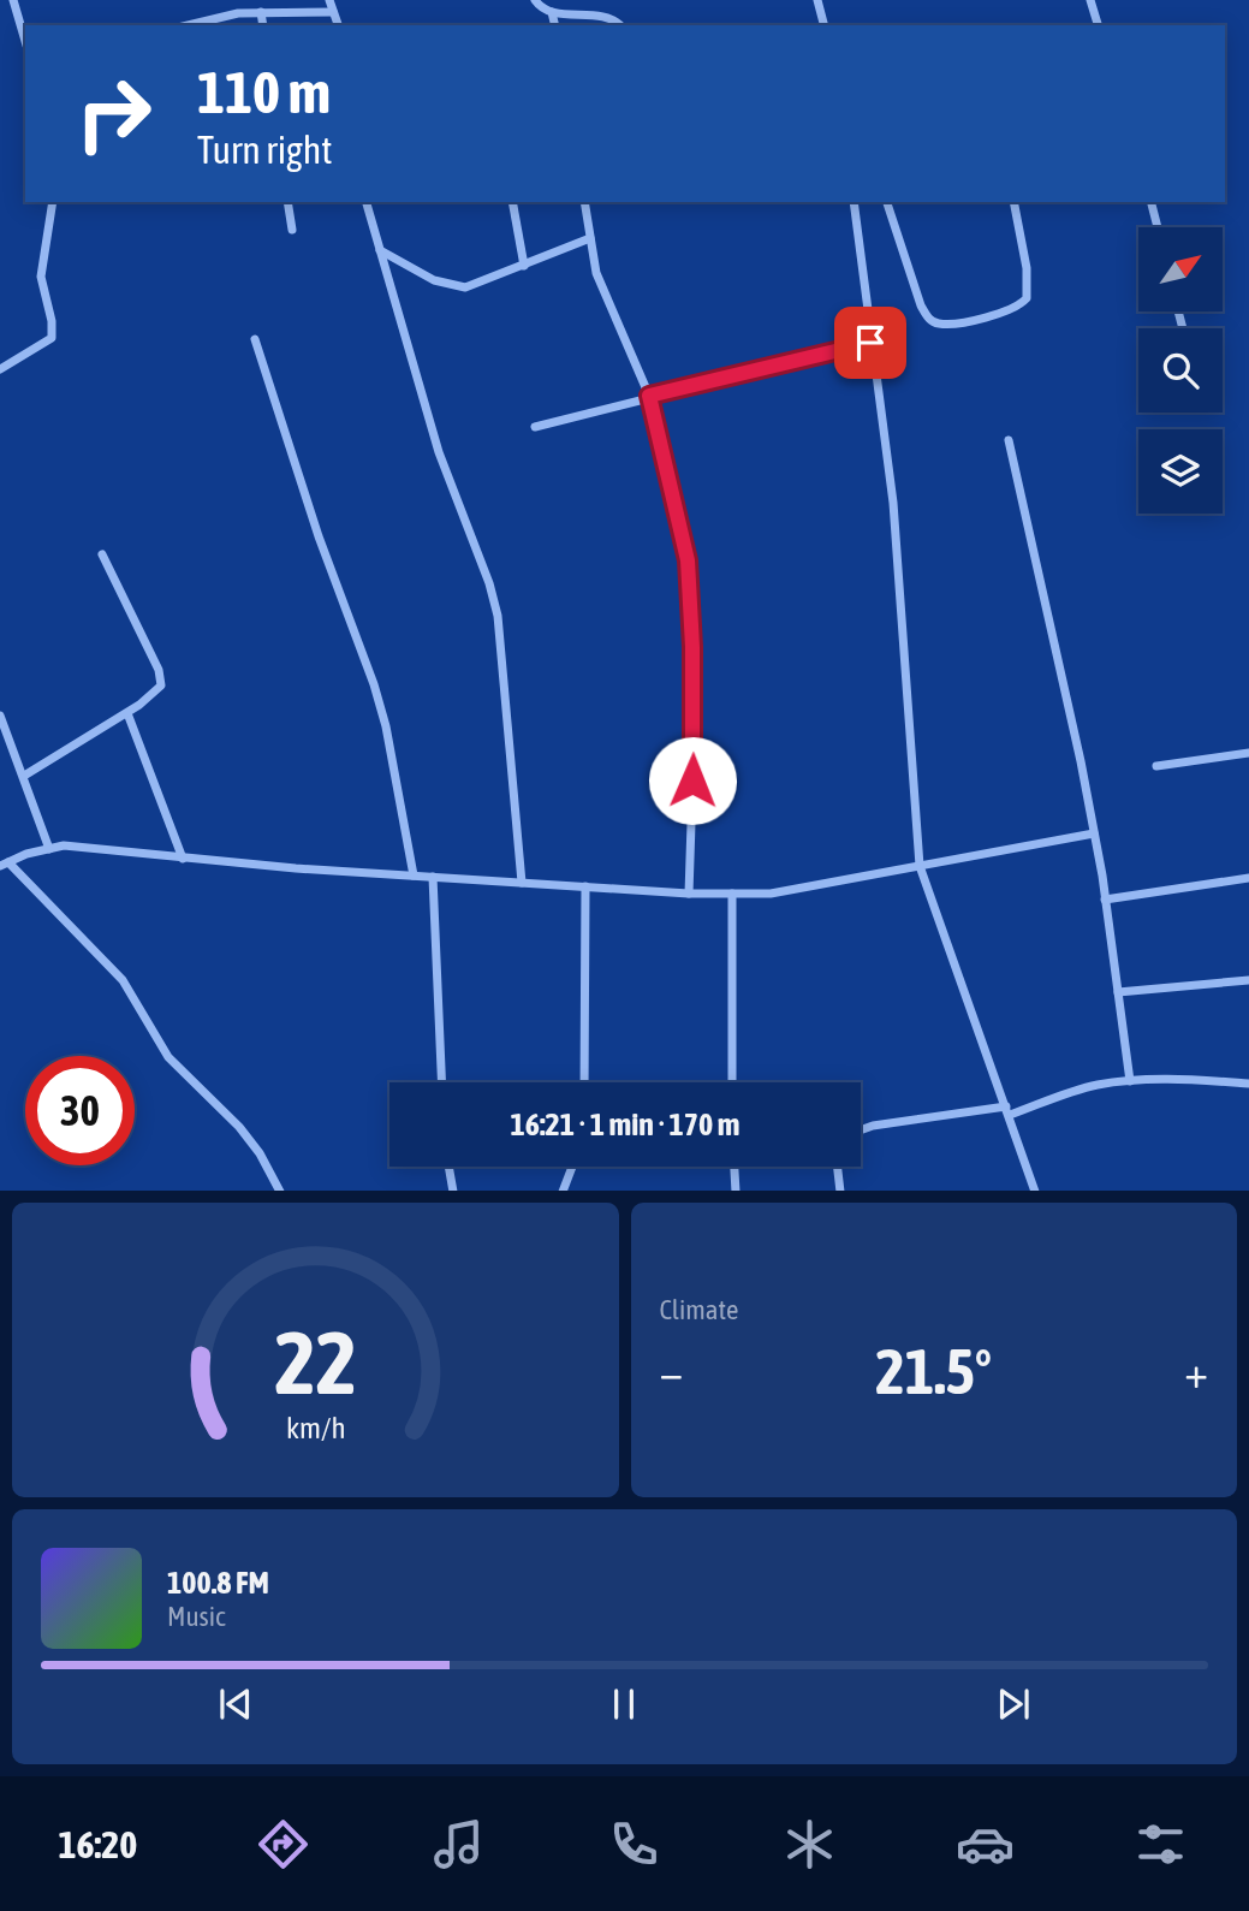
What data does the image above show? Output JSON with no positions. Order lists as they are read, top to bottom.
{
  "north": "top right",
  "page": {
    "turn": ["110 m", "Turn right"],
    "limit": "30",
    "trip": "16:21 · 1 min · 170 m",
    "tile": "Climate",
    "heat": ["−", "21.5°", "+"],
    "song": ["100.8 FM", "Music"],
    "tabs": "16:20",
    "gauge": ["22", "km/h"]
  }
}
